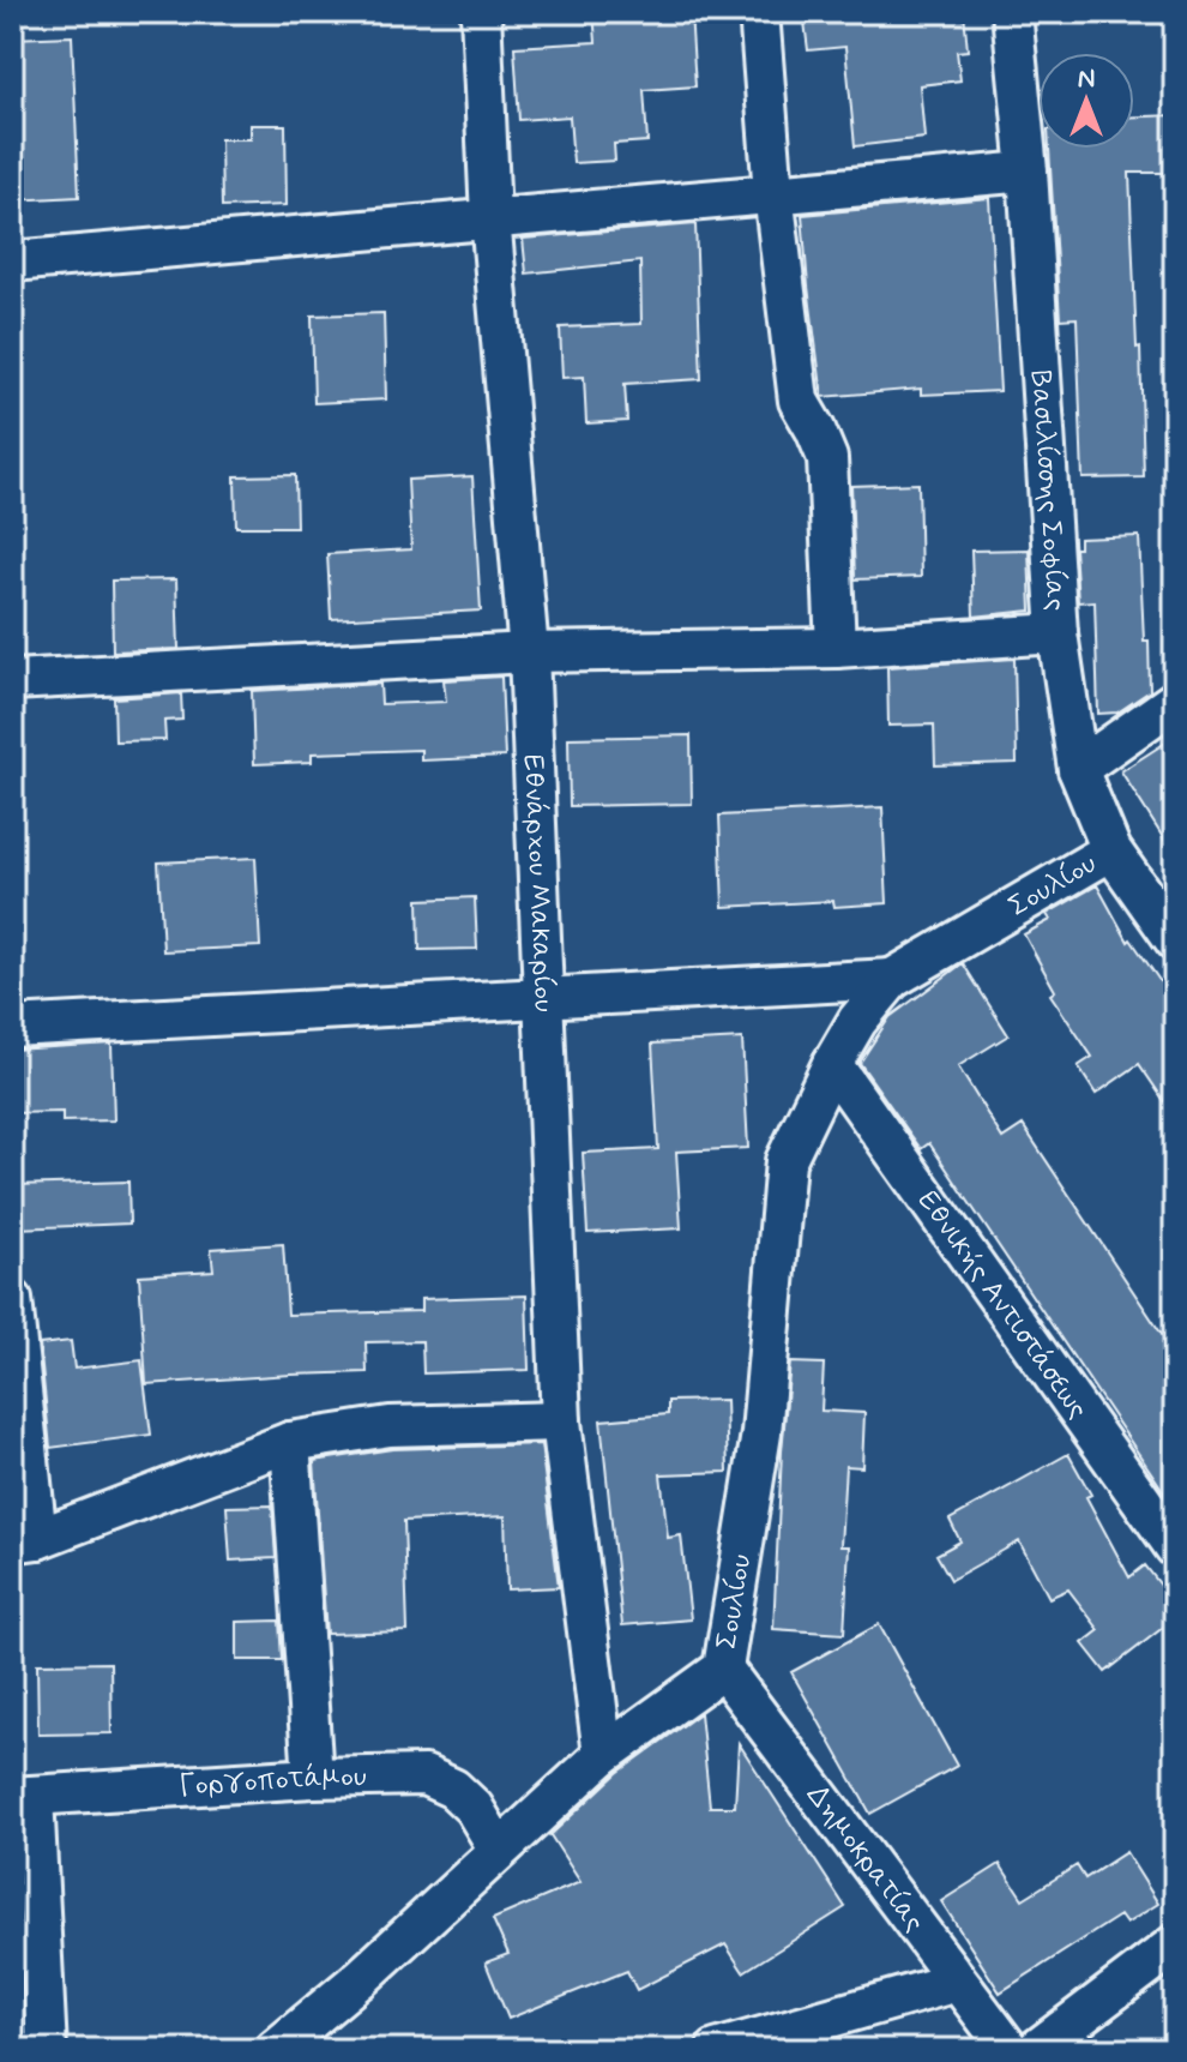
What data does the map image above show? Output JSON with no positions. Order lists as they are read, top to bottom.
{
  "streets": {
    "street": [
      "Βασιλίσσης Σοφίας",
      "Εθνάρχου Μακαρίου",
      "Σουλίου",
      "Εθνικής Αντιστάσεως",
      "Γοργοποτάμου",
      "Δημοκρατίας"
    ]
  },
  "crossings": [
    ["Βασιλίσσης Σοφίας", "Σουλίου"],
    ["Εθνάρχου Μακαρίου", "Σουλίου"],
    ["Σουλίου", "Εθνικής Αντιστάσεως"],
    ["Σουλίου", "Γοργοποτάμου"],
    ["Σουλίου", "Δημοκρατίας"]
  ],
  "north": "top"
}
